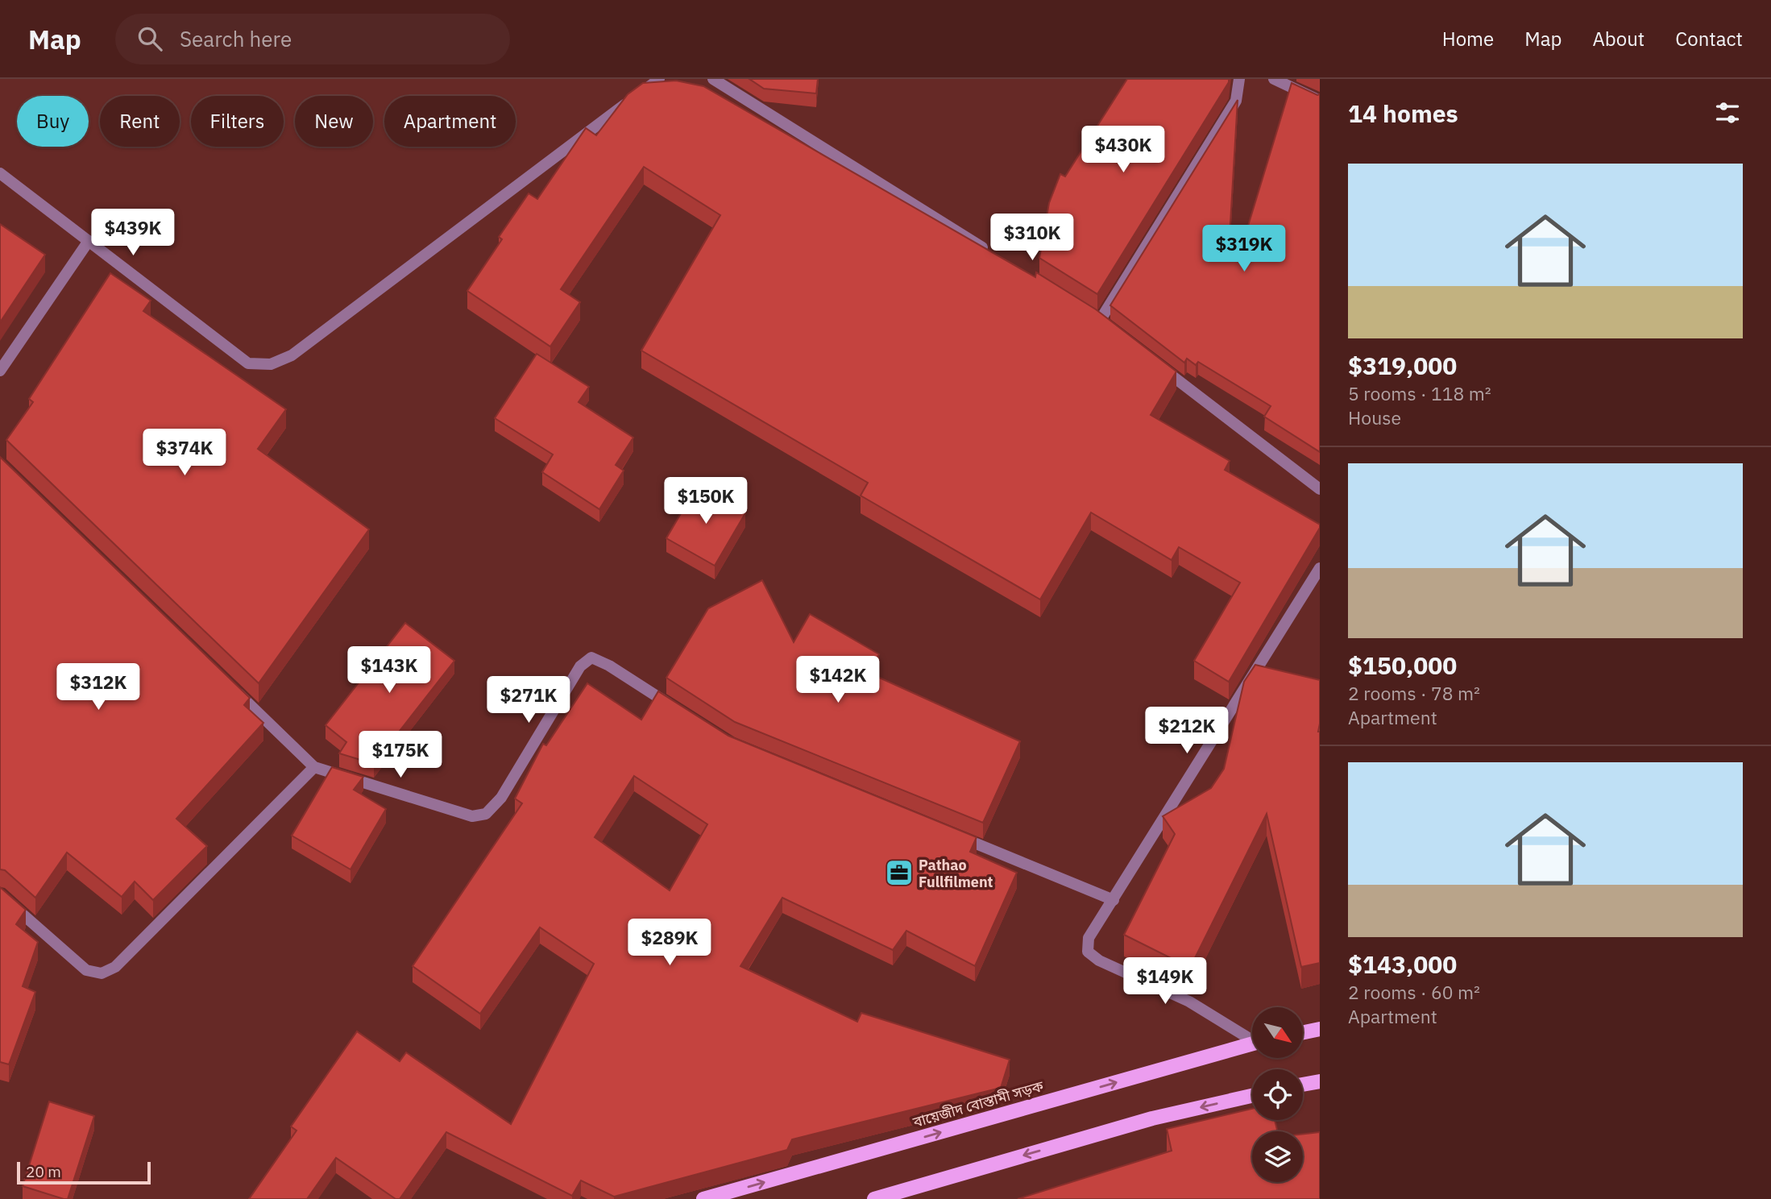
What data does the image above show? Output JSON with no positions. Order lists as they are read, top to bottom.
{
  "streets": {
    "main road": ["বায়েজীদ বোস্তামী সড়ক"]
  },
  "places": {
    "office": ["Pathao Fullfilment"]
  },
  "scale_bar": "20 m",
  "north": "bottom right",
  "page": {
    "header": "Map",
    "search": "Search here",
    "nav": [
      "Home",
      "Map",
      "About",
      "Contact"
    ],
    "heading": "14 homes",
    "chip": [
      "Buy",
      "Rent",
      "Filters",
      "New",
      "Apartment"
    ],
    "price": [
      "$430K",
      "$439K",
      "$310K",
      "$319K",
      "$374K",
      "$150K",
      "$143K",
      "$142K",
      "$312K",
      "$271K",
      "$212K",
      "$175K",
      "$289K",
      "$149K"
    ],
    "list": [
      {
        "name": "$319,000",
        "note": "5 rooms · 118 m² · House"
      },
      {
        "name": "$150,000",
        "note": "2 rooms · 78 m² · Apartment"
      },
      {
        "name": "$143,000",
        "note": "2 rooms · 60 m² · Apartment"
      }
    ],
    "scale": "20 m"
  }
}
